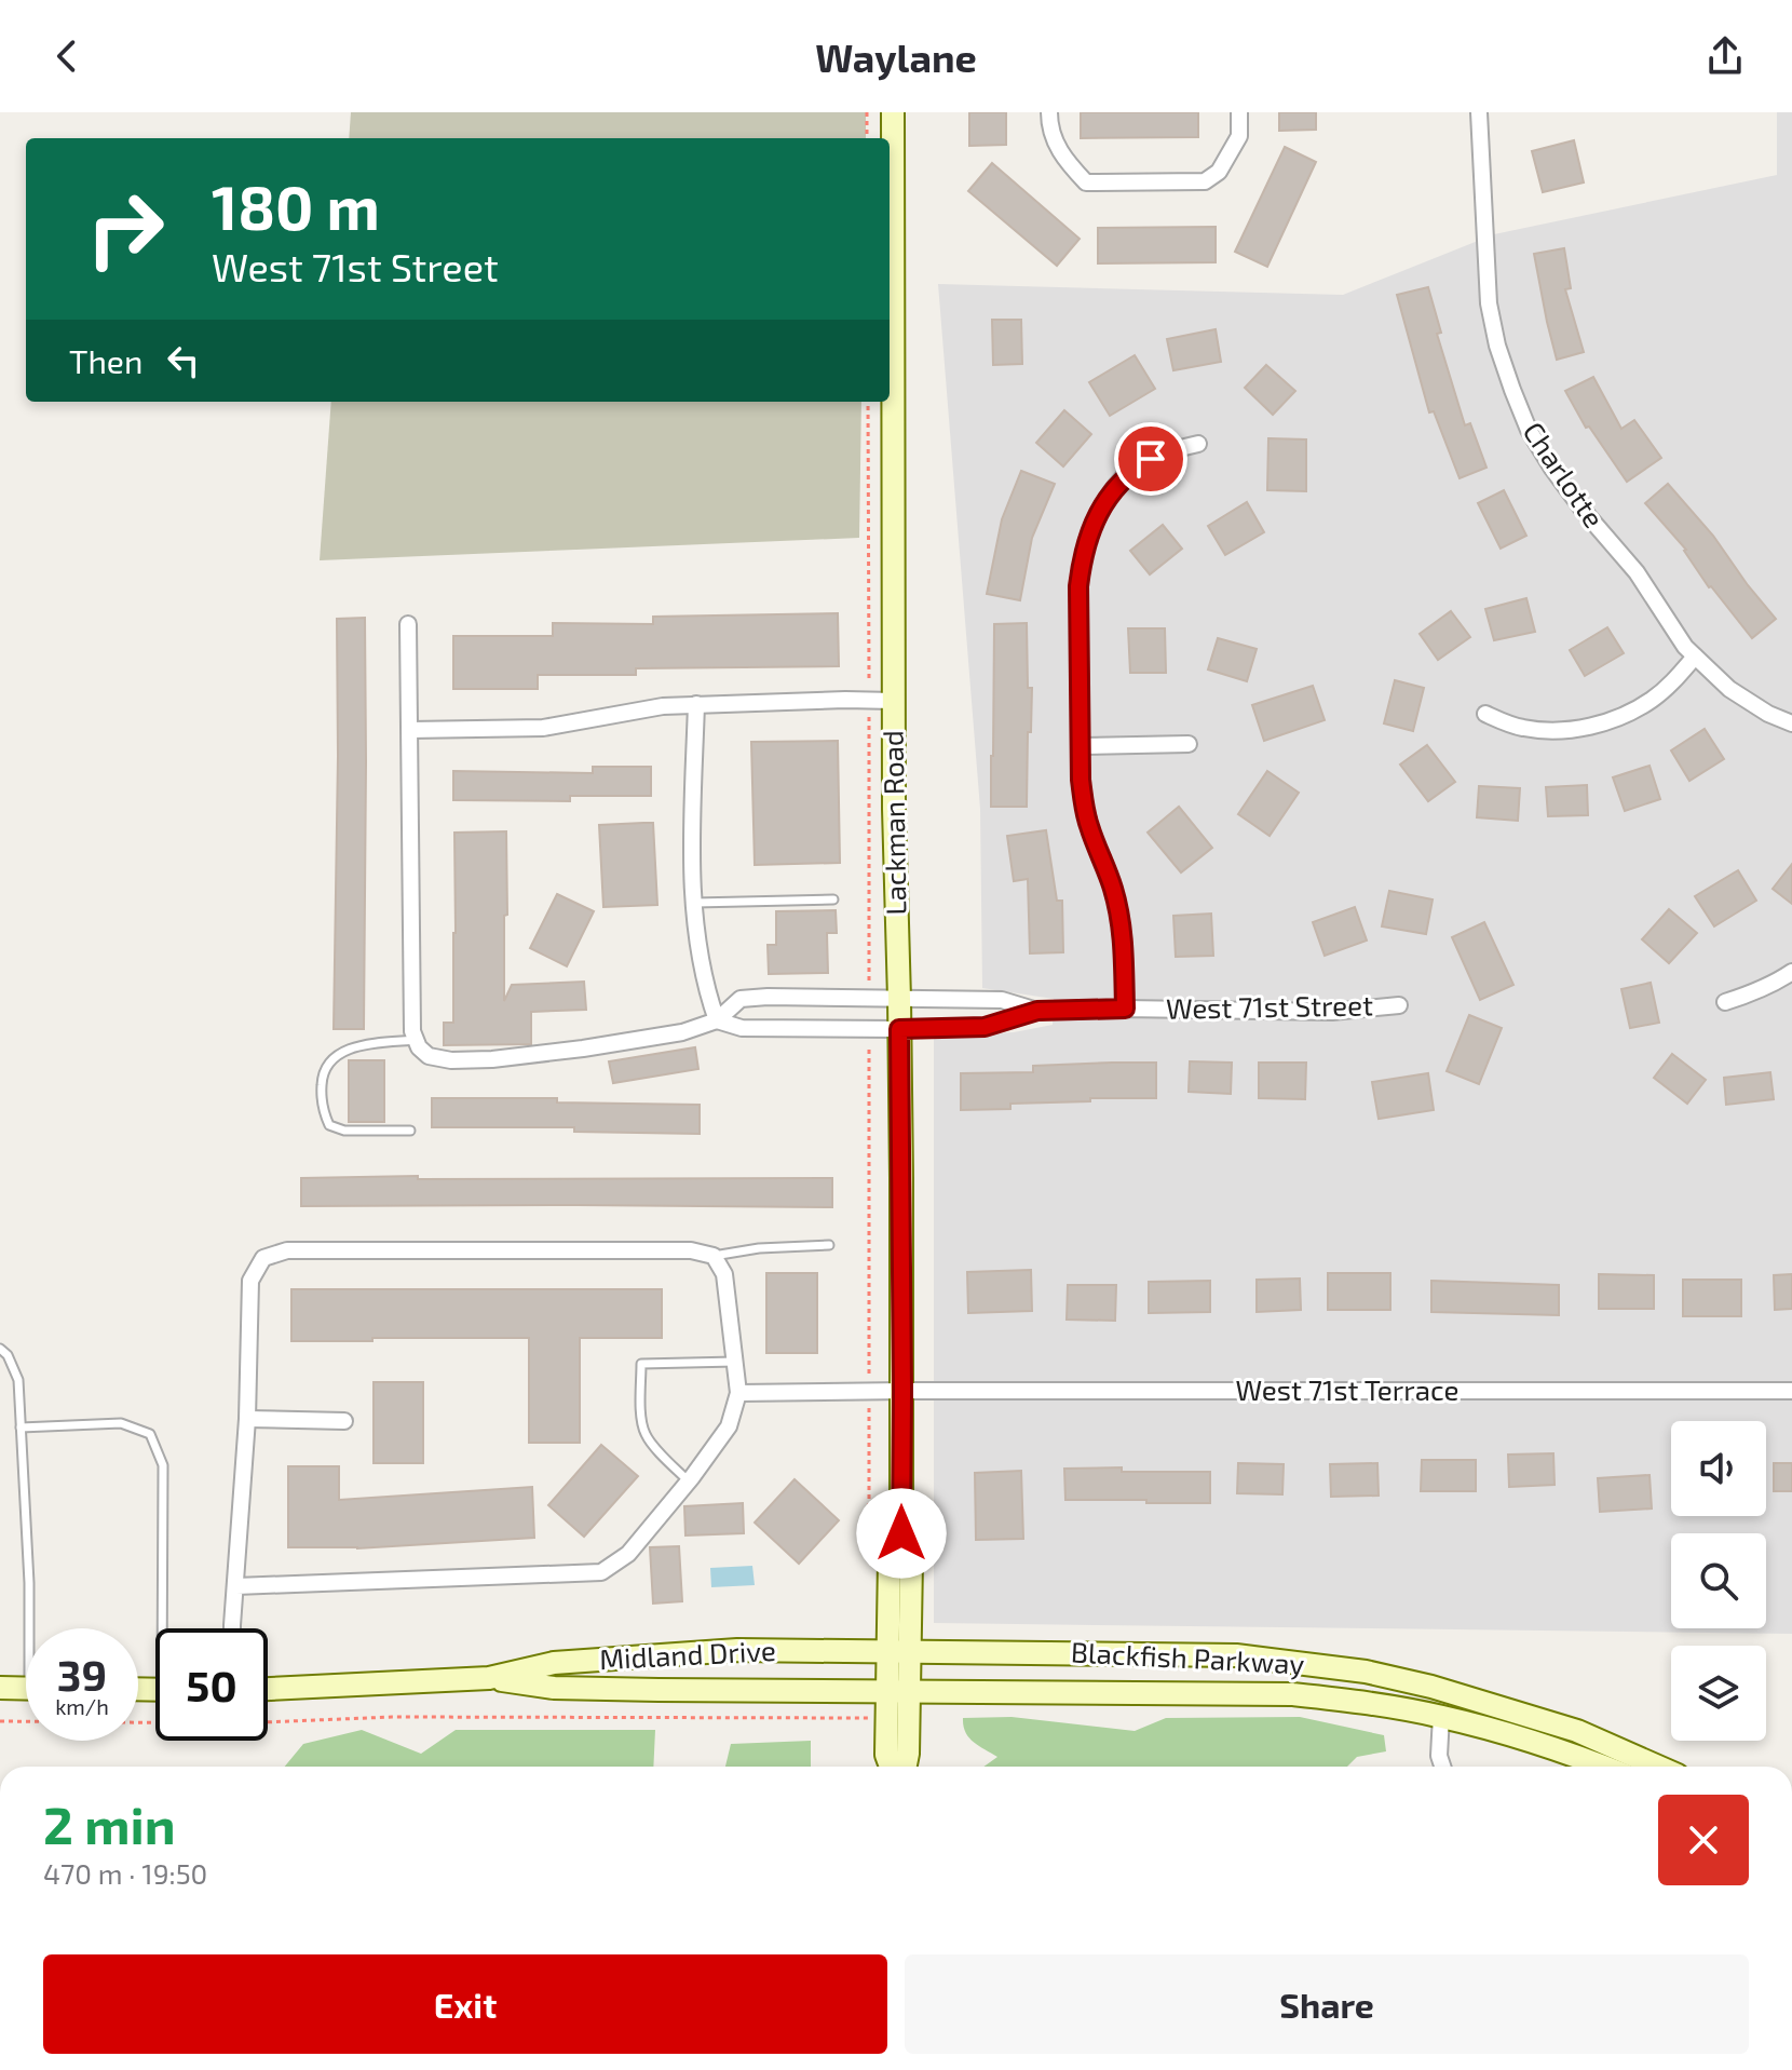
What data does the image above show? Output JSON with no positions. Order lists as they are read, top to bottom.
{
  "streets": {
    "main road": ["Lackman Road", "Midland Drive", "Blackfish Parkway"],
    "street": ["Charlotte", "West 71st Street", "West 71st Terrace"]
  },
  "crossings": [
    ["Lackman Road", "West 71st Street"],
    ["Lackman Road", "West 71st Terrace"],
    ["Lackman Road", "Midland Drive"],
    ["Lackman Road", "Blackfish Parkway"],
    ["Midland Drive", "Blackfish Parkway"]
  ],
  "page": {
    "header": "Waylane",
    "turn": ["180 m", "West 71st Street"],
    "then": "Then",
    "speed": "39 km/h",
    "limit": "50",
    "heading": ["2 min", "470 m · 19:50"],
    "buttons": ["Exit", "Share"]
  }
}
